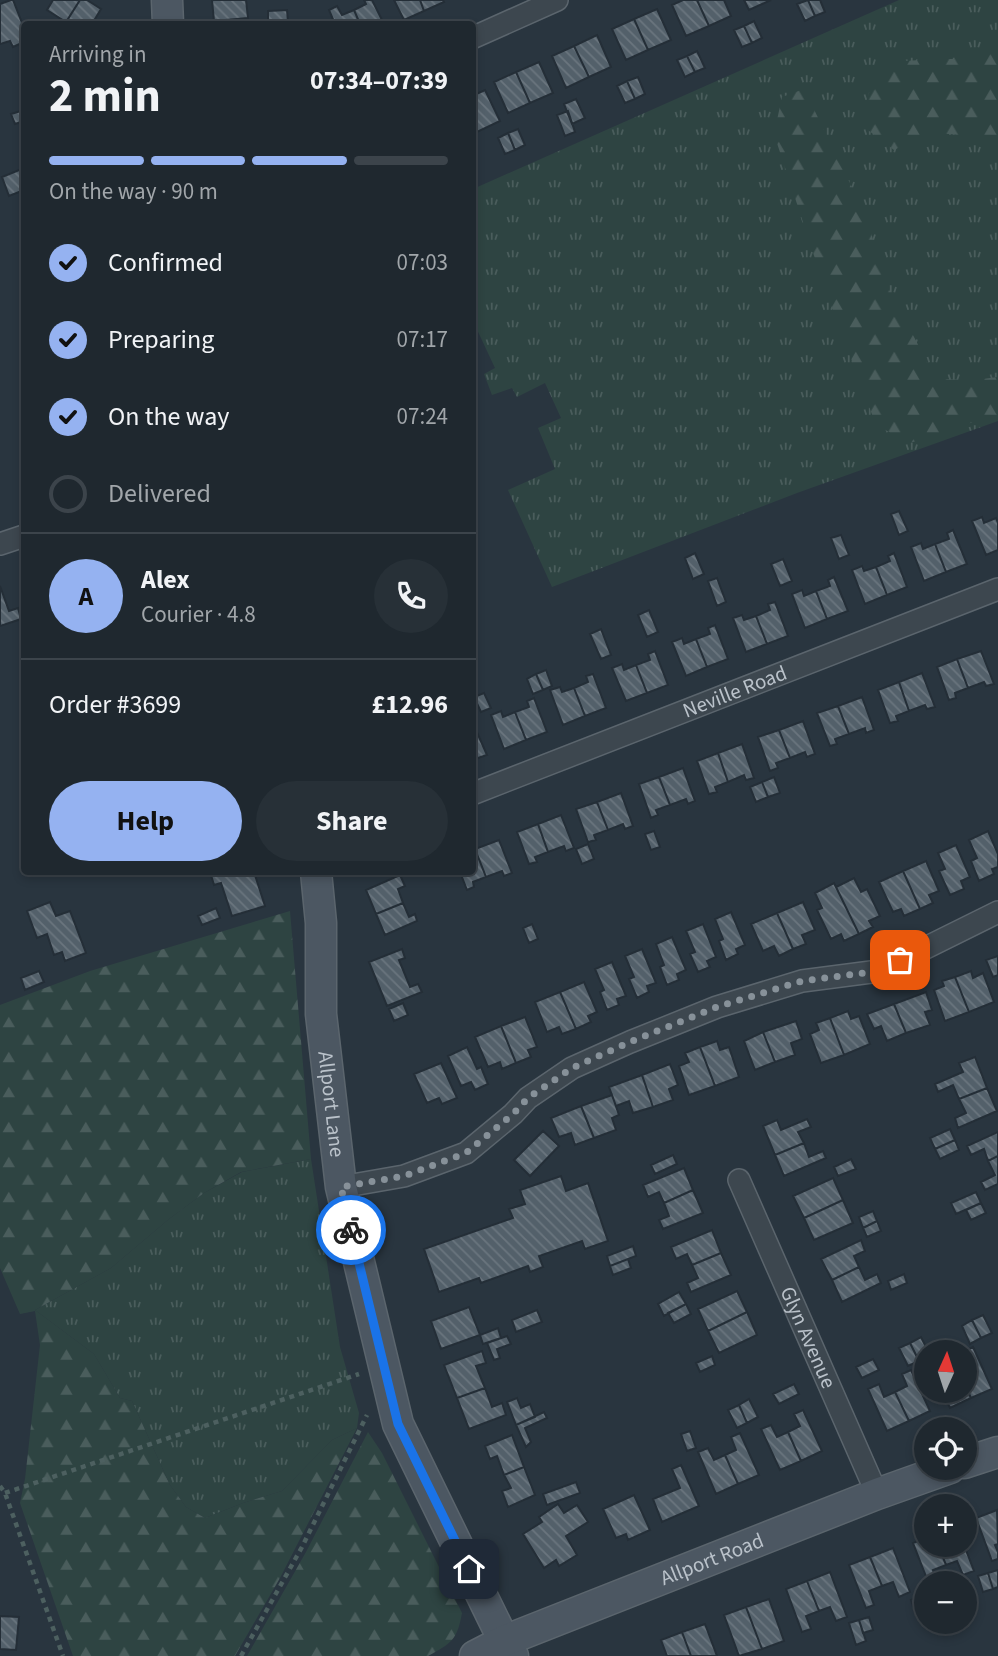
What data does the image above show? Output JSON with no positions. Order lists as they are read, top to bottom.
{
  "streets": {
    "street": [
      "Neville Road",
      "Allport Lane",
      "Glyn Avenue",
      "Allport Road"
    ]
  },
  "crossings": [
    ["Allport Lane", "Allport Road"],
    ["Glyn Avenue", "Allport Road"]
  ],
  "north": "top",
  "page": {
    "heading": ["2 min", "Arriving in", "07:34–07:39"],
    "panel": [
      "Alex",
      "Courier · 4.8",
      "Order #3699",
      "£12.96"
    ],
    "bar": "On the way · 90 m",
    "list": [
      ["Confirmed", "07:03"],
      ["Preparing", "07:17"],
      ["On the way", "07:24"],
      "Delivered"
    ],
    "round": "A",
    "buttons": ["Help", "Share"],
    "map_buttons": ["+", "−"]
  }
}
